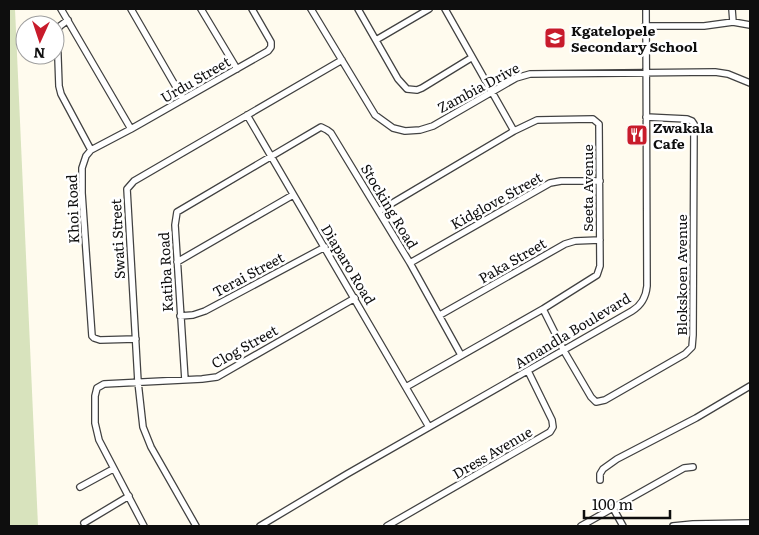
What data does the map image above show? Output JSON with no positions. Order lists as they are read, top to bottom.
{
  "streets": {
    "street": [
      "Urdu Street",
      "Zambia Drive",
      "Seeta Avenue",
      "Kidglove Street",
      "Stocking Road",
      "Khoi Road",
      "Swati Street",
      "Paka Street",
      "Diaparo Road",
      "Katiba Road",
      "Terai Street",
      "Blokskoen Avenue",
      "Amandla Boulevard",
      "Clog Street",
      "Dress Avenue"
    ]
  },
  "crossings": [
    ["Urdu Street", "Khoi Road"],
    ["Zambia Drive", "Swati Street"],
    ["Zambia Drive", "Amandla Boulevard"],
    ["Seeta Avenue", "Kidglove Street"],
    ["Seeta Avenue", "Stocking Road"],
    ["Seeta Avenue", "Paka Street"],
    ["Seeta Avenue", "Diaparo Road"],
    ["Seeta Avenue", "Blokskoen Avenue"],
    ["Kidglove Street", "Stocking Road"],
    ["Stocking Road", "Paka Street"],
    ["Stocking Road", "Diaparo Road"],
    ["Stocking Road", "Katiba Road"],
    ["Khoi Road", "Swati Street"],
    ["Swati Street", "Diaparo Road"],
    ["Swati Street", "Clog Street"],
    ["Diaparo Road", "Katiba Road"],
    ["Diaparo Road", "Terai Street"],
    ["Diaparo Road", "Amandla Boulevard"],
    ["Diaparo Road", "Clog Street"],
    ["Katiba Road", "Terai Street"],
    ["Katiba Road", "Clog Street"],
    ["Blokskoen Avenue", "Amandla Boulevard"],
    ["Amandla Boulevard", "Dress Avenue"]
  ],
  "places": {
    "school or university": ["Kgatelopele Secondary School"],
    "restaurant": ["Zwakala Cafe"]
  },
  "scale_bar": "100 m",
  "north": "bottom"
}
